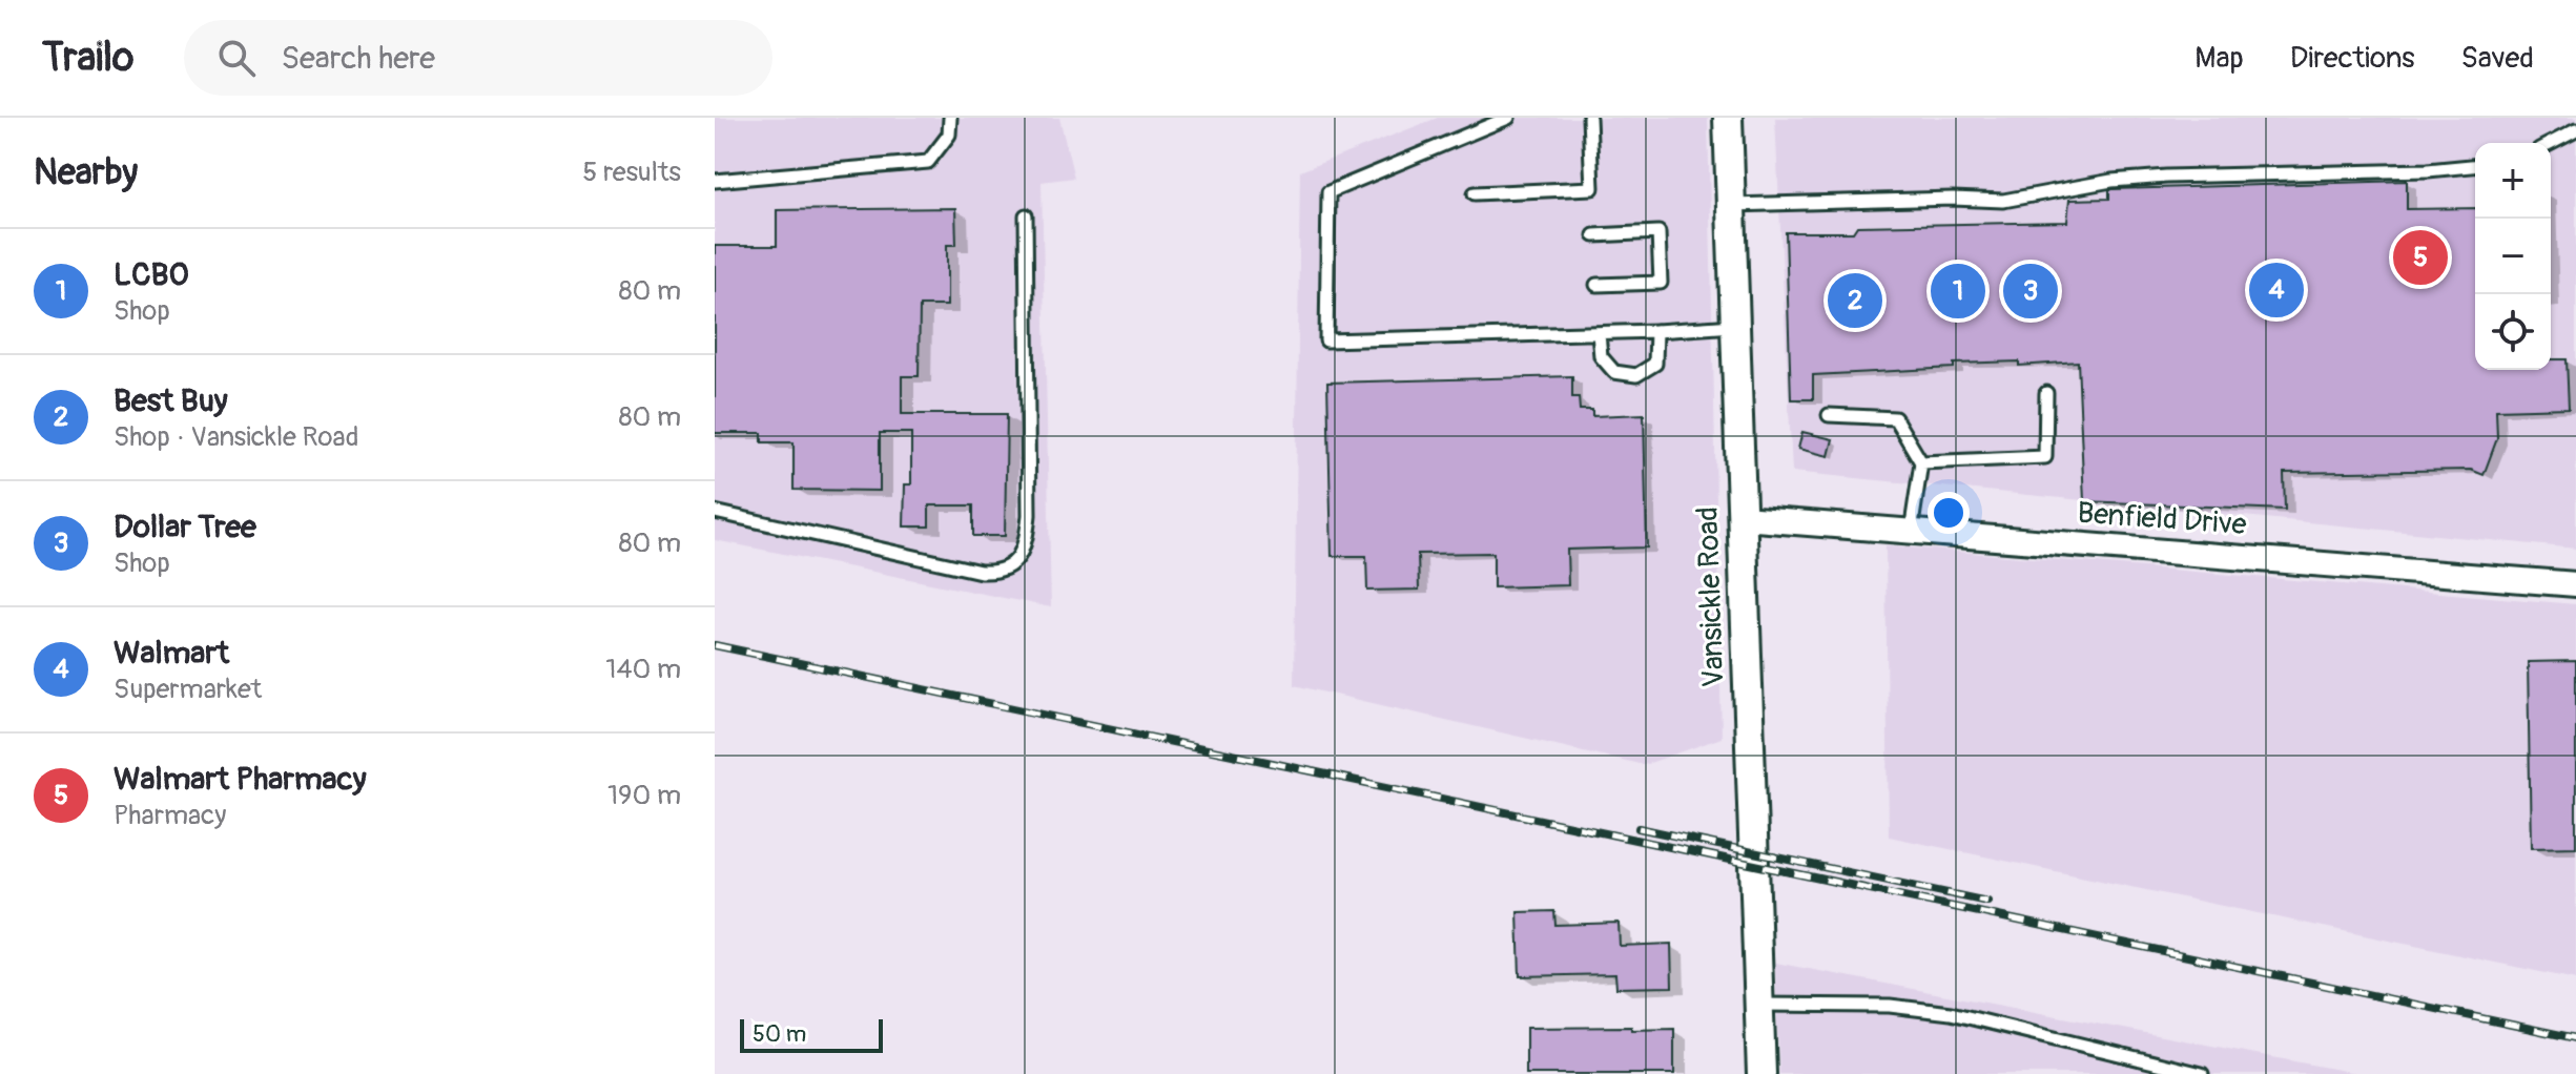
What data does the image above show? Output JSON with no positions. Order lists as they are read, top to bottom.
{
  "streets": {
    "street": ["Benfield Drive", "Vansickle Road"]
  },
  "crossings": [
    ["Benfield Drive", "Vansickle Road"]
  ],
  "scale_bar": "50 m",
  "page": {
    "header": "Trailo",
    "search": "Search here",
    "nav": ["Map", "Directions", "Saved"],
    "heading": ["Nearby", "5 results"],
    "map_buttons": ["+", "−"],
    "pins": [
      "5",
      "4",
      "1",
      "3",
      "2"
    ],
    "list": [
      {
        "mark": "1",
        "name": "LCBO",
        "note": "Shop",
        "value": "80 m"
      },
      {
        "mark": "2",
        "name": "Best Buy",
        "note": "Shop · Vansickle Road",
        "value": "80 m"
      },
      {
        "mark": "3",
        "name": "Dollar Tree",
        "note": "Shop",
        "value": "80 m"
      },
      {
        "mark": "4",
        "name": "Walmart",
        "note": "Supermarket",
        "value": "140 m"
      },
      {
        "mark": "5",
        "name": "Walmart Pharmacy",
        "note": "Pharmacy",
        "value": "190 m"
      }
    ],
    "scale": "50 m"
  }
}
